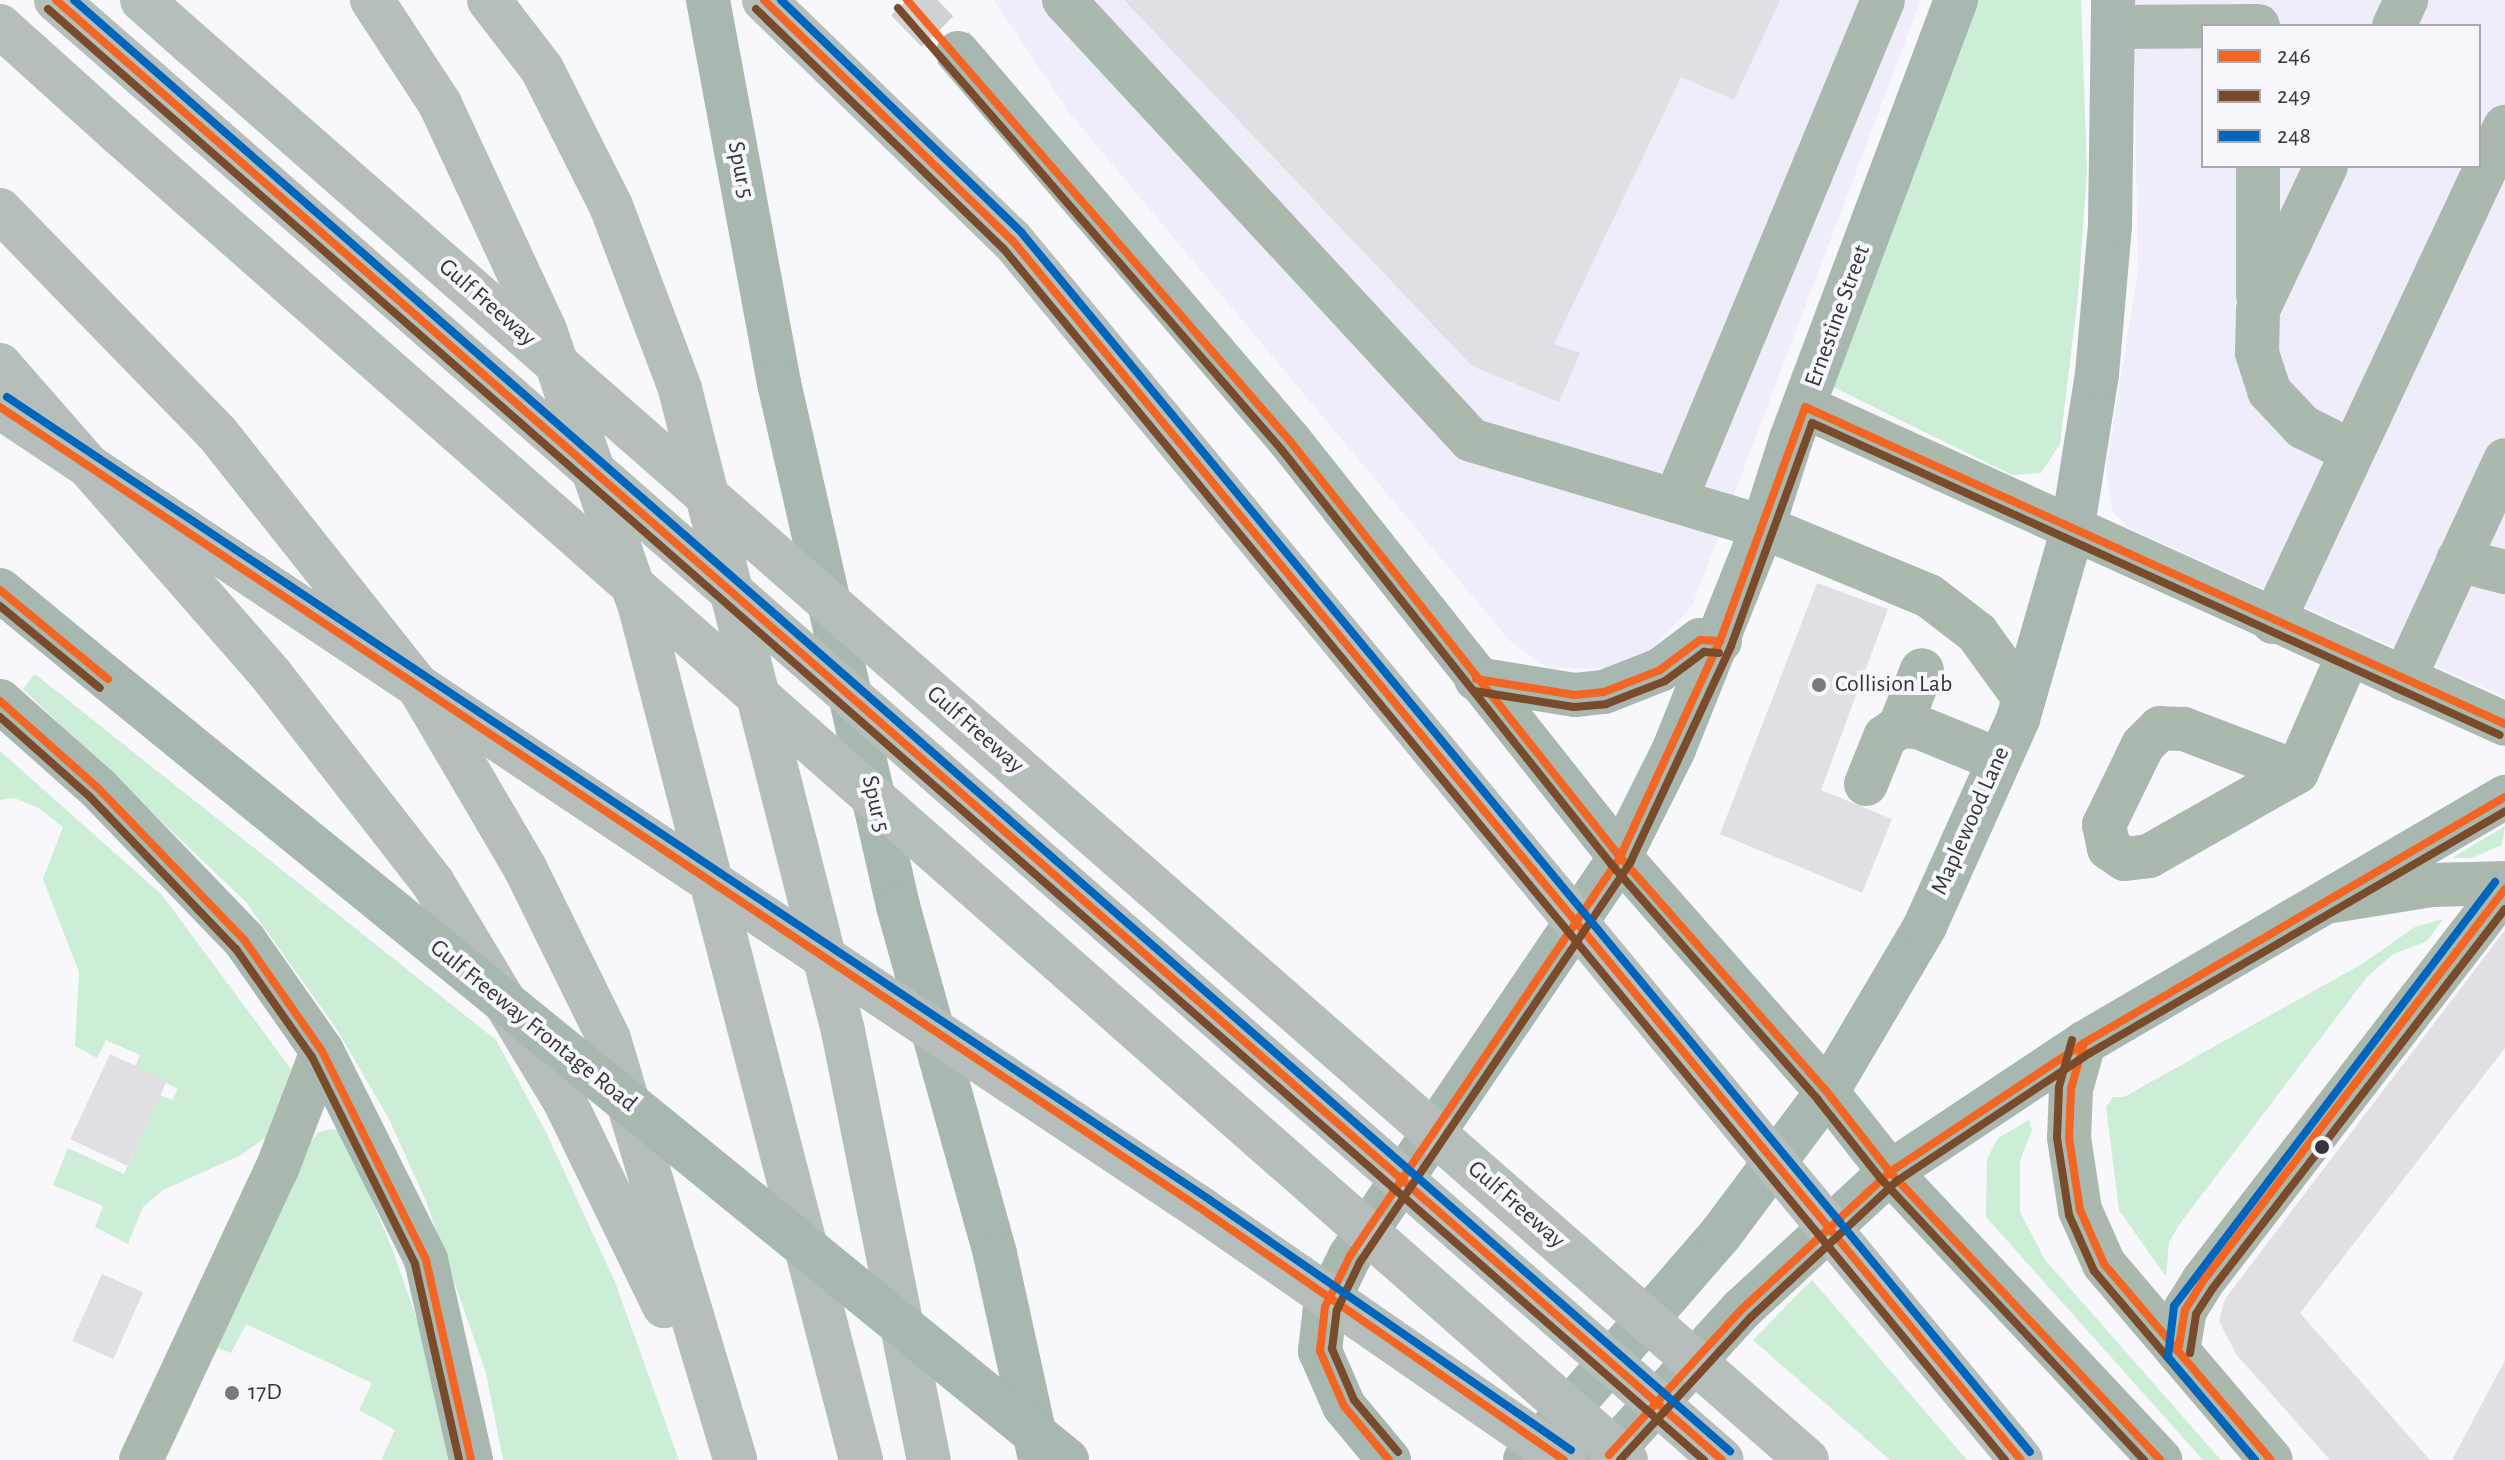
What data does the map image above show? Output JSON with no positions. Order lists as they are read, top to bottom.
{
  "streets": {
    "highway": ["Gulf Freeway"],
    "main road": [
      "Spur 5",
      "Ernestine Street",
      "Maplewood Lane",
      "Gulf Freeway Frontage Road"
    ]
  },
  "places": ["Collision Lab", "17D"],
  "lines": ["transit line 246", "transit line 248", "transit line 249"],
  "legend": ["246", "249", "248"]
}
